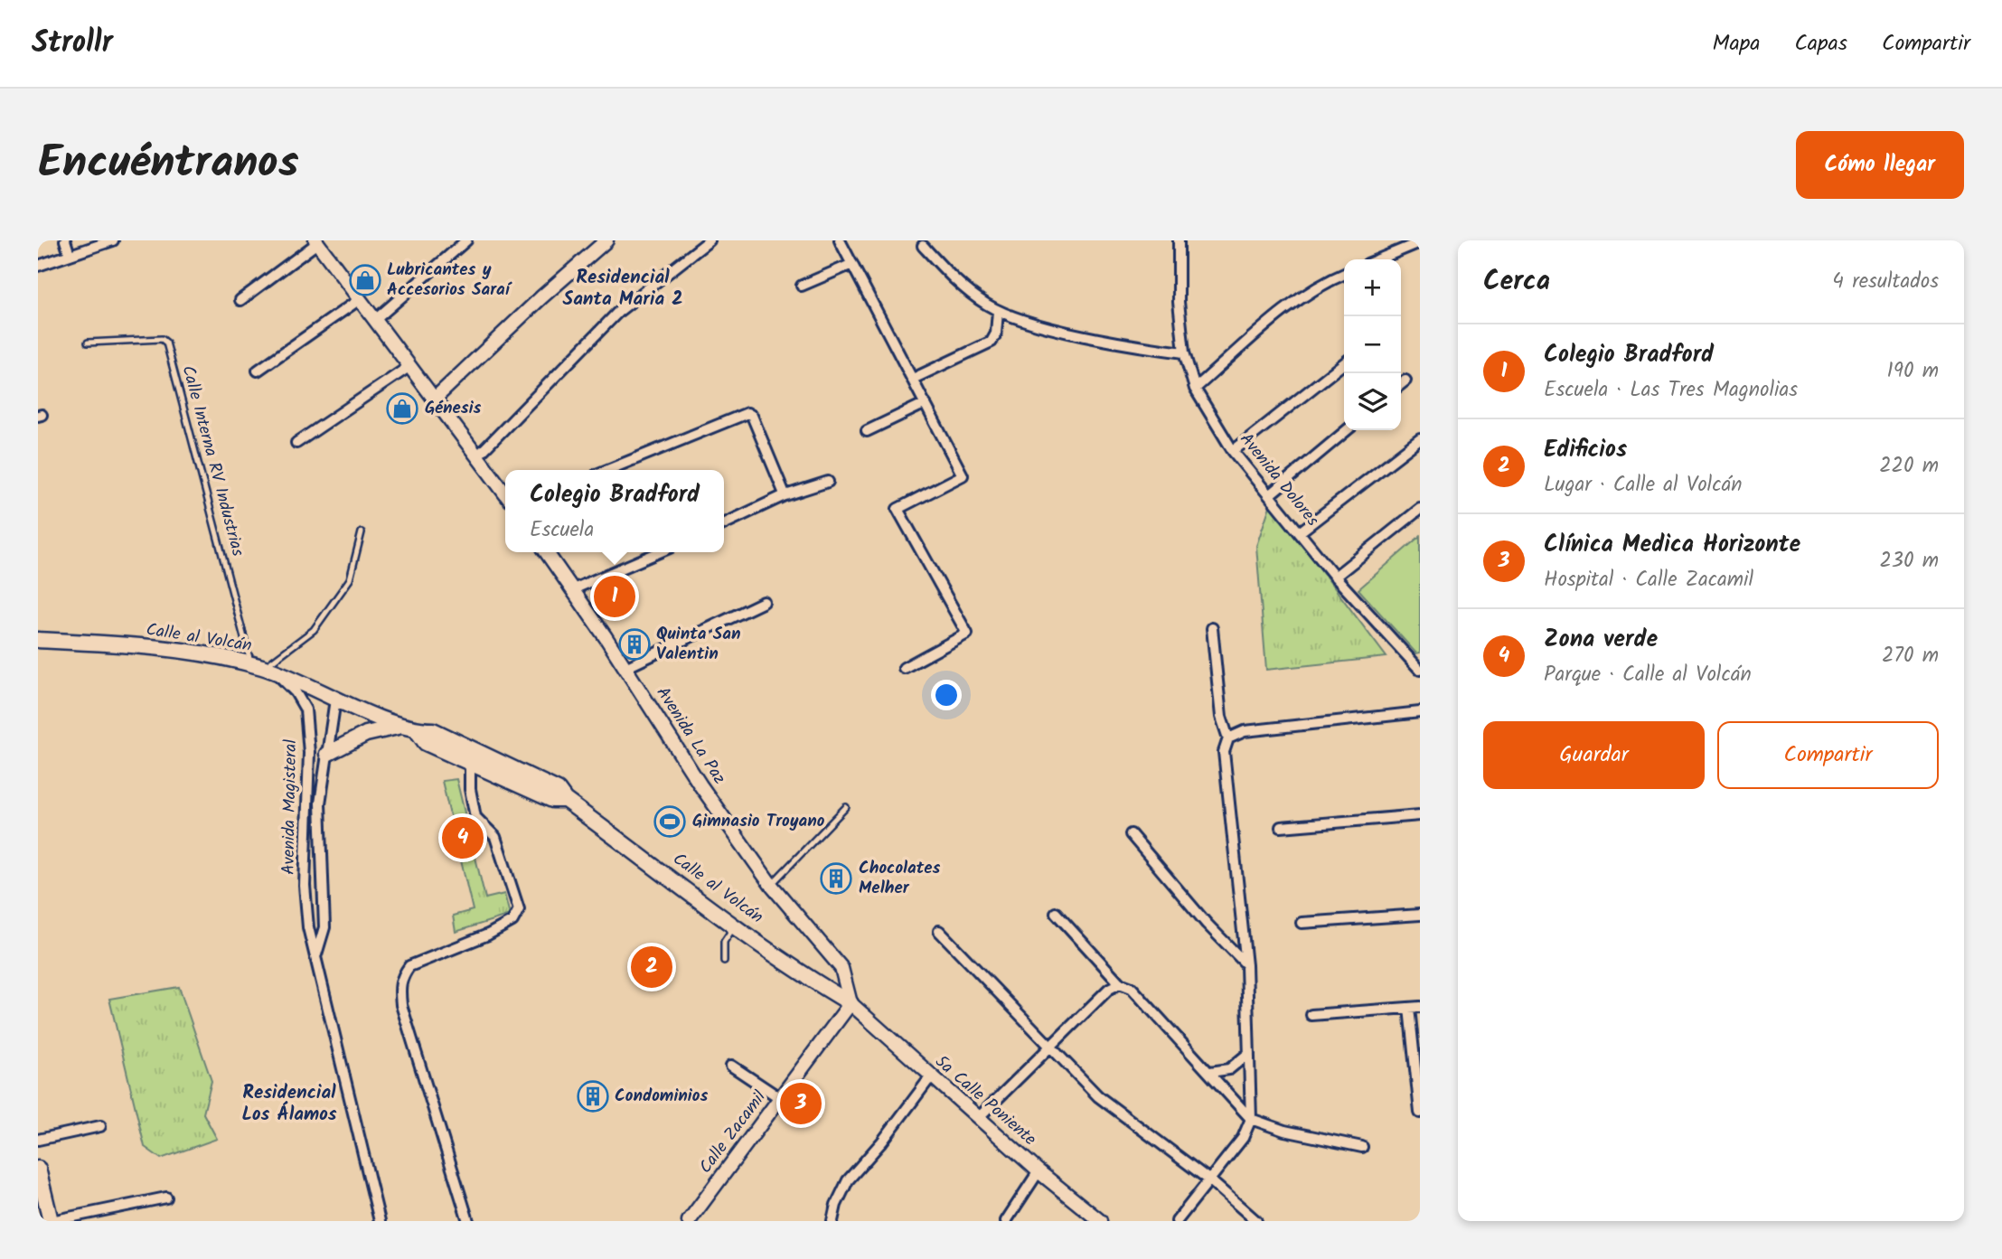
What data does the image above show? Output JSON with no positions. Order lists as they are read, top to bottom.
{
  "streets": {
    "main road": ["Calle al Volcán"],
    "street": [
      "Avenida Dolores",
      "Avenida La Paz",
      "Avenida Magisteral",
      "5a Calle Poniente",
      "Calle Zacamil"
    ],
    "lane": ["Calle Interna RV Industrias"]
  },
  "crossings": [
    ["Calle Interna RV Industrias", "Calle al Volcán"],
    ["Calle Interna RV Industrias", "Avenida Magisteral"],
    ["Calle al Volcán", "Avenida La Paz"],
    ["Calle al Volcán", "Avenida Magisteral"],
    ["Calle al Volcán", "5a Calle Poniente"],
    ["Calle al Volcán", "Calle Zacamil"],
    ["Avenida La Paz", "5a Calle Poniente"],
    ["Avenida La Paz", "Calle Zacamil"],
    ["5a Calle Poniente", "Calle Zacamil"]
  ],
  "districts": ["Residencial Santa Maria 2", "Residencial Los Álamos"],
  "places": {
    "shop": ["Lubricantes y Accesorios Saraí", "Génesis"],
    "building": ["Quinta San Valentin", "Chocolates Melher", "Condominios"],
    "sports": ["Gimnasio Troyano"]
  },
  "page": {
    "header": "Strollr",
    "nav": ["Mapa", "Capas", "Compartir"],
    "title": "Encuéntranos",
    "buttons": [
      "Cómo llegar",
      ["Guardar", "Compartir"]
    ],
    "heading": ["Cerca", "4 resultados"],
    "map_buttons": ["+", "−"],
    "list": [
      {
        "mark": "1",
        "name": "Colegio Bradford",
        "note": "Escuela · Las Tres Magnolias",
        "value": "190 m"
      },
      {
        "mark": "2",
        "name": "Edificios",
        "note": "Lugar · Calle al Volcán",
        "value": "220 m"
      },
      {
        "mark": "3",
        "name": "Clínica Medica Horizonte",
        "note": "Hospital · Calle Zacamil",
        "value": "230 m"
      },
      {
        "mark": "4",
        "name": "Zona verde",
        "note": "Parque · Calle al Volcán",
        "value": "270 m"
      }
    ],
    "popup": ["Colegio Bradford", "Escuela"],
    "pins": [
      "1",
      "4",
      "2",
      "3"
    ]
  }
}
